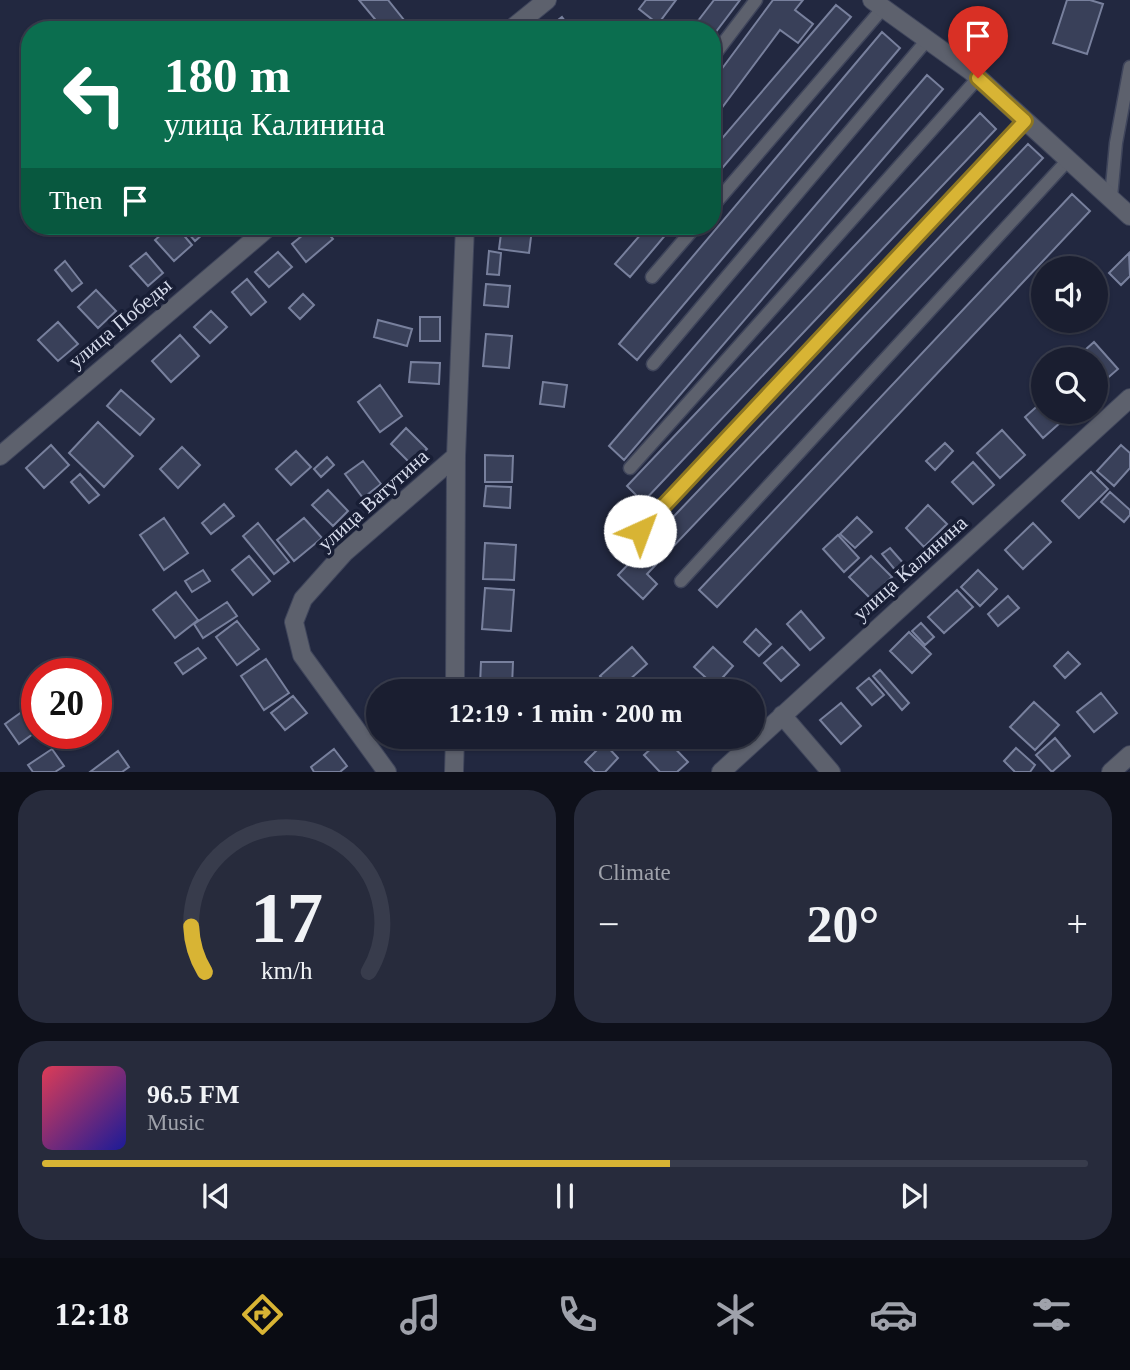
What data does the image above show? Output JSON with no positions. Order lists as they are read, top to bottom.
{
  "streets": {
    "street": ["улица Победы", "улица Ватутина", "улица Калинина"]
  },
  "page": {
    "turn": ["180 m", "улица Калинина"],
    "then": "Then",
    "limit": "20",
    "trip": "12:19 · 1 min · 200 m",
    "tile": "Climate",
    "heat": ["−", "20°", "+"],
    "song": ["96.5 FM", "Music"],
    "tabs": "12:18",
    "gauge": ["17", "km/h"]
  }
}
